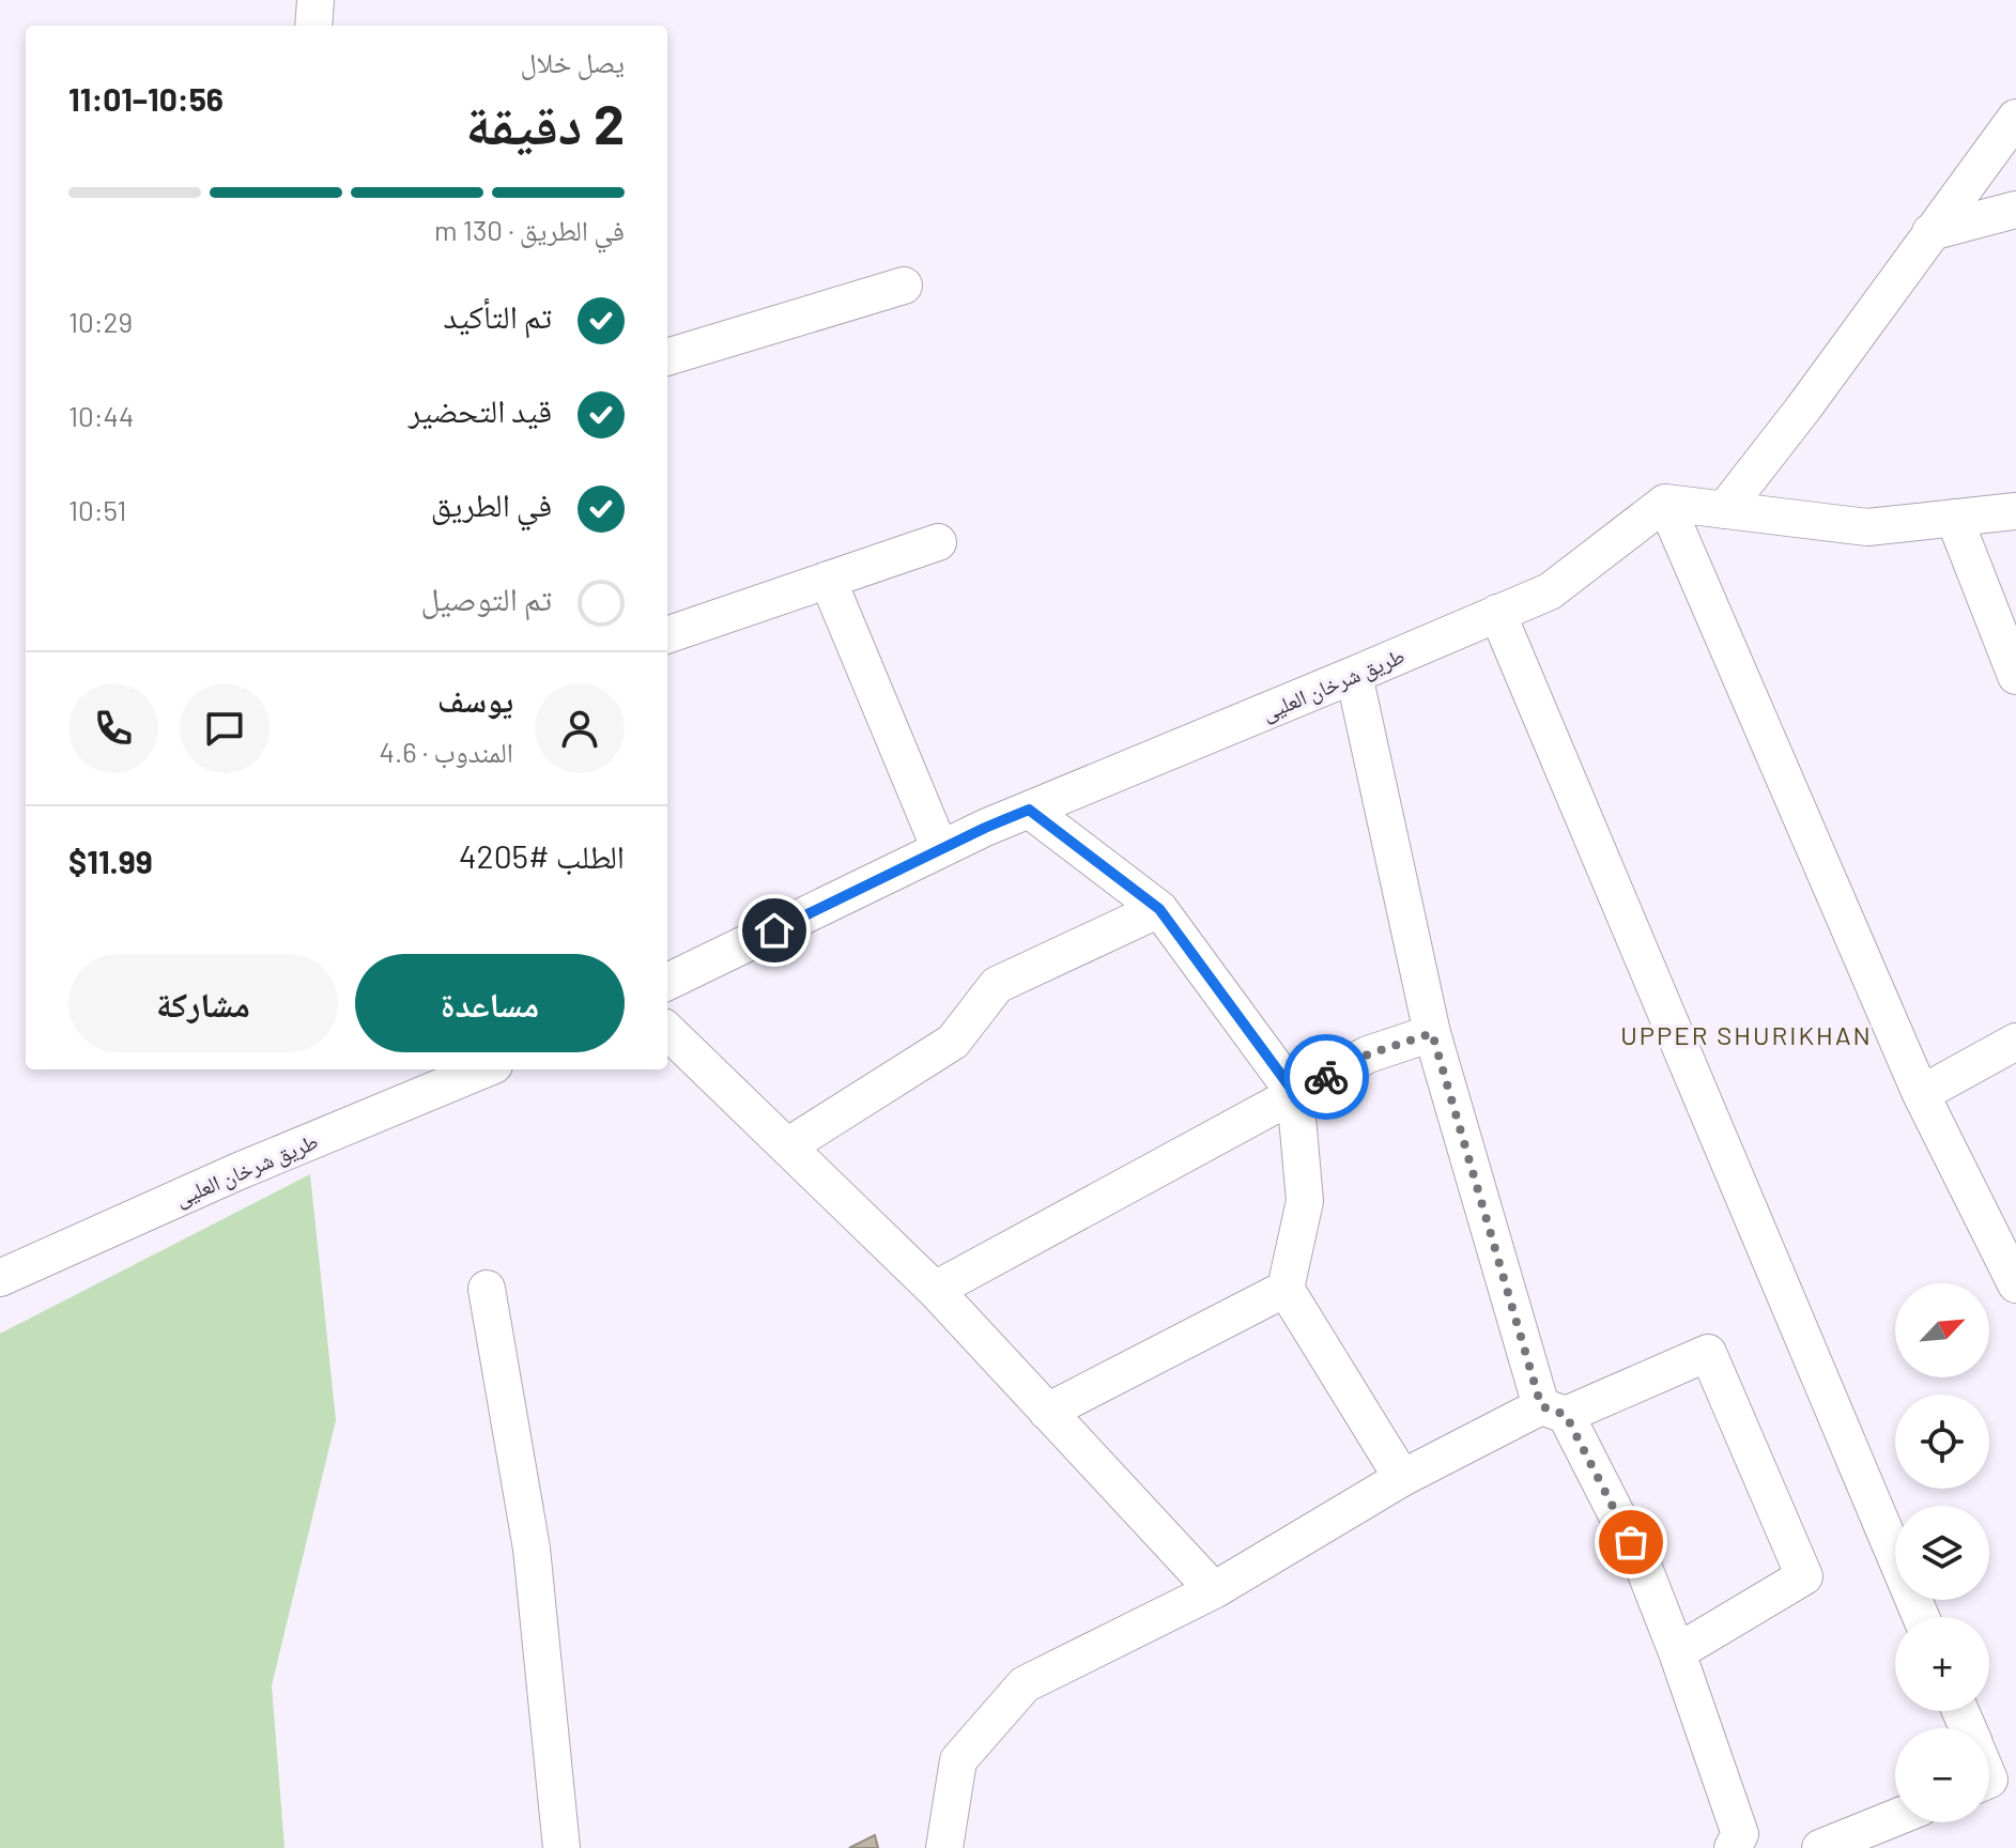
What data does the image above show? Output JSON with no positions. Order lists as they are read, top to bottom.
{
  "streets": {
    "street": ["طريق شرخان العليى"]
  },
  "districts": ["UPPER SHURIKHAN"],
  "north": "top right",
  "page": {
    "heading": ["2 دقيقة", "يصل خلال", "10:56–11:01"],
    "panel": [
      "يوسف",
      "المندوب · 4.6",
      "الطلب #4205",
      "$11.99"
    ],
    "bar": "في الطريق · 130 m",
    "list": [
      ["تم التأكيد", "10:29"],
      ["قيد التحضير", "10:44"],
      ["في الطريق", "10:51"],
      "تم التوصيل"
    ],
    "buttons": ["مساعدة", "مشاركة"],
    "map_buttons": ["+", "−"]
  }
}
